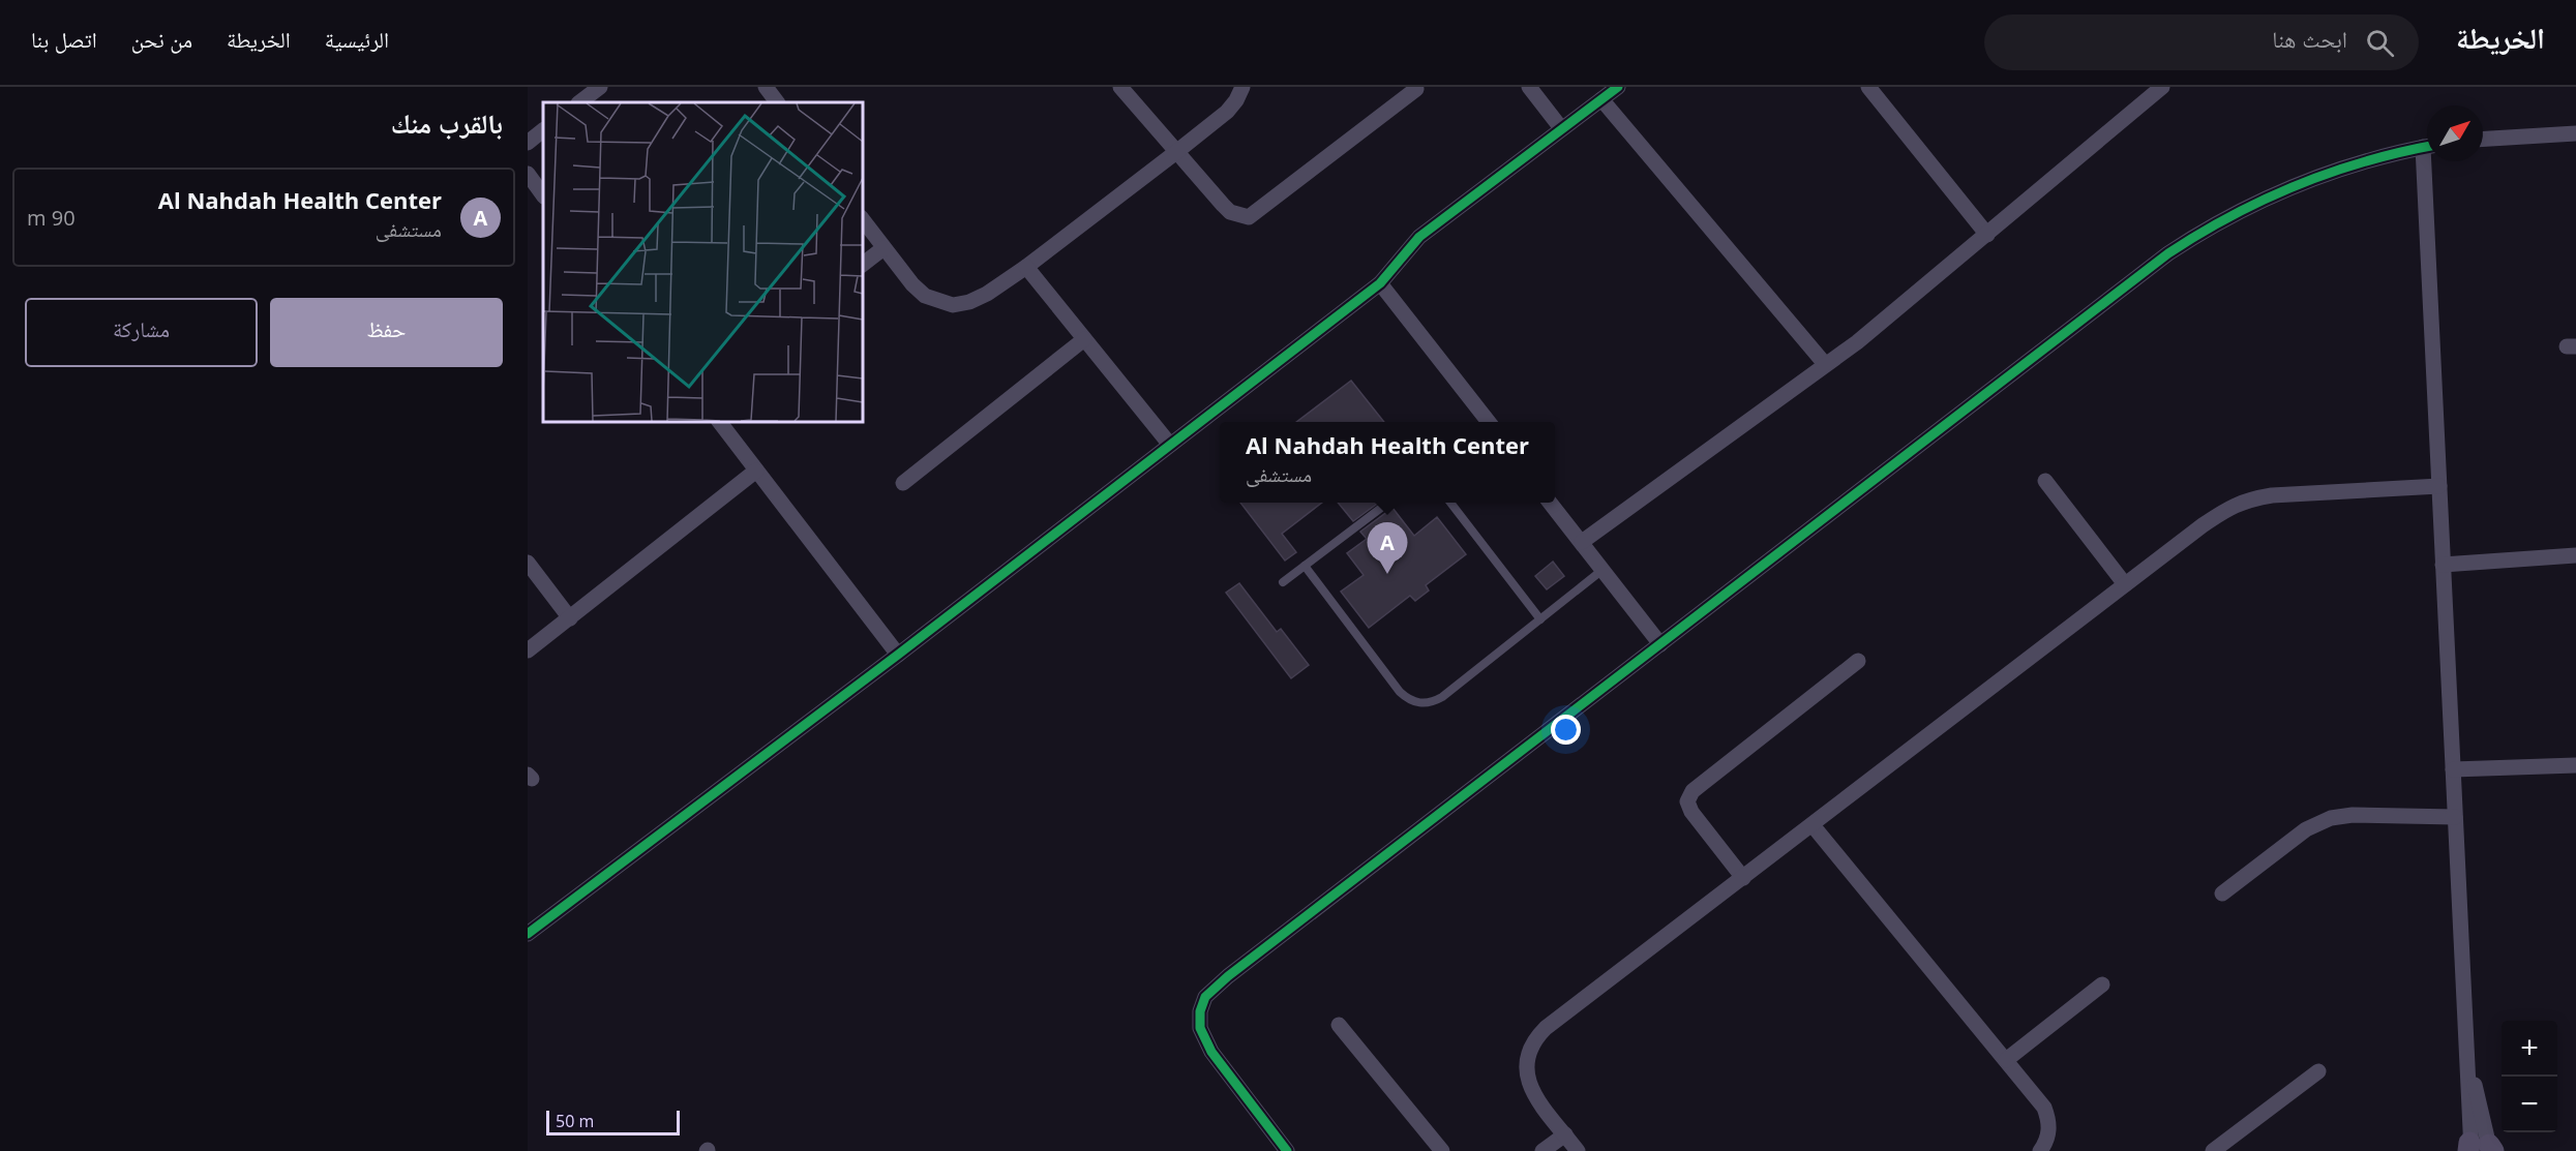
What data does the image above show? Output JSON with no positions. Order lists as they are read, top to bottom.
{
  "scale_bar": "50 m",
  "north": "top right",
  "page": {
    "header": "الخريطة",
    "search": "ابحث هنا",
    "nav": [
      "الرئيسية",
      "الخريطة",
      "من نحن",
      "اتصل بنا"
    ],
    "heading": "بالقرب منك",
    "list": [
      {
        "mark": "A",
        "name": "Al Nahdah Health Center",
        "note": "مستشفى",
        "value": "90 m"
      }
    ],
    "buttons": ["حفظ", "مشاركة"],
    "popup": ["Al Nahdah Health Center", "مستشفى"],
    "pins": "A",
    "map_buttons": ["+", "−"],
    "scale": "50 m"
  }
}
